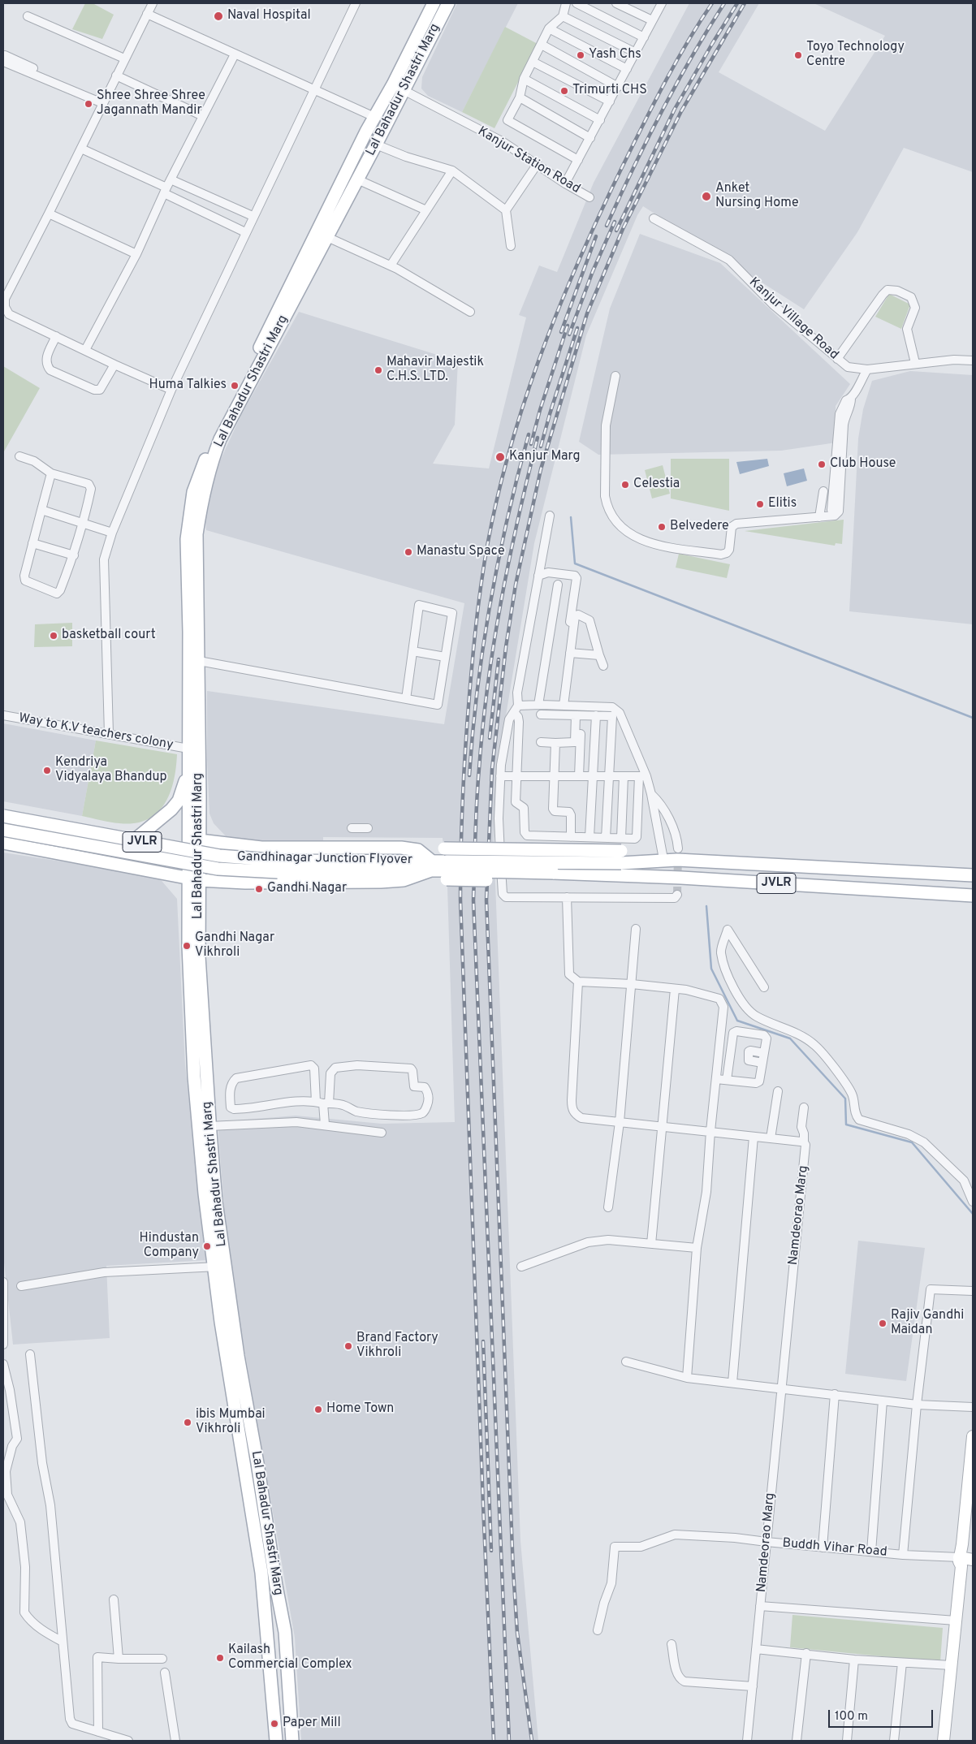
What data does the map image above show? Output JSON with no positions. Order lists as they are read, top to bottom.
{
  "streets": {
    "main road": ["Lal Bahadur Shastri Marg", "JVLR", "Gandhinagar Junction Flyover"],
    "street": [
      "Kanjur Station Road",
      "Kanjur Village Road",
      "Way to K.V teachers colony",
      "Namdeorao Marg",
      "Buddh Vihar Road"
    ]
  },
  "crossings": [
    ["Lal Bahadur Shastri Marg", "Kanjur Station Road"],
    ["Lal Bahadur Shastri Marg", "Way to K.V teachers colony"],
    ["JVLR", "Gandhinagar Junction Flyover"],
    ["Namdeorao Marg", "Buddh Vihar Road"]
  ],
  "places": [
    "Naval Hospital",
    "Yash Chs",
    "Toyo Technology Centre",
    "Trimurti CHS",
    "Shree Shree Shree Jagannath Mandir",
    "Anket Nursing Home",
    "Mahavir Majestik C.H.S. LTD.",
    "Huma Talkies",
    "Kanjur Marg",
    "Club House",
    "Celestia",
    "Elitis",
    "Belvedere",
    "Manastu Space",
    "basketball court",
    "Kendriya Vidyalaya Bhandup",
    "Gandhi Nagar",
    "Gandhi Nagar Vikhroli",
    "Hindustan Company",
    "Rajiv Gandhi Maidan",
    "Brand Factory Vikhroli",
    "Home Town",
    "ibis Mumbai Vikhroli",
    "Kailash Commercial Complex",
    "Paper Mill"
  ],
  "scale_bar": "100 m"
}
